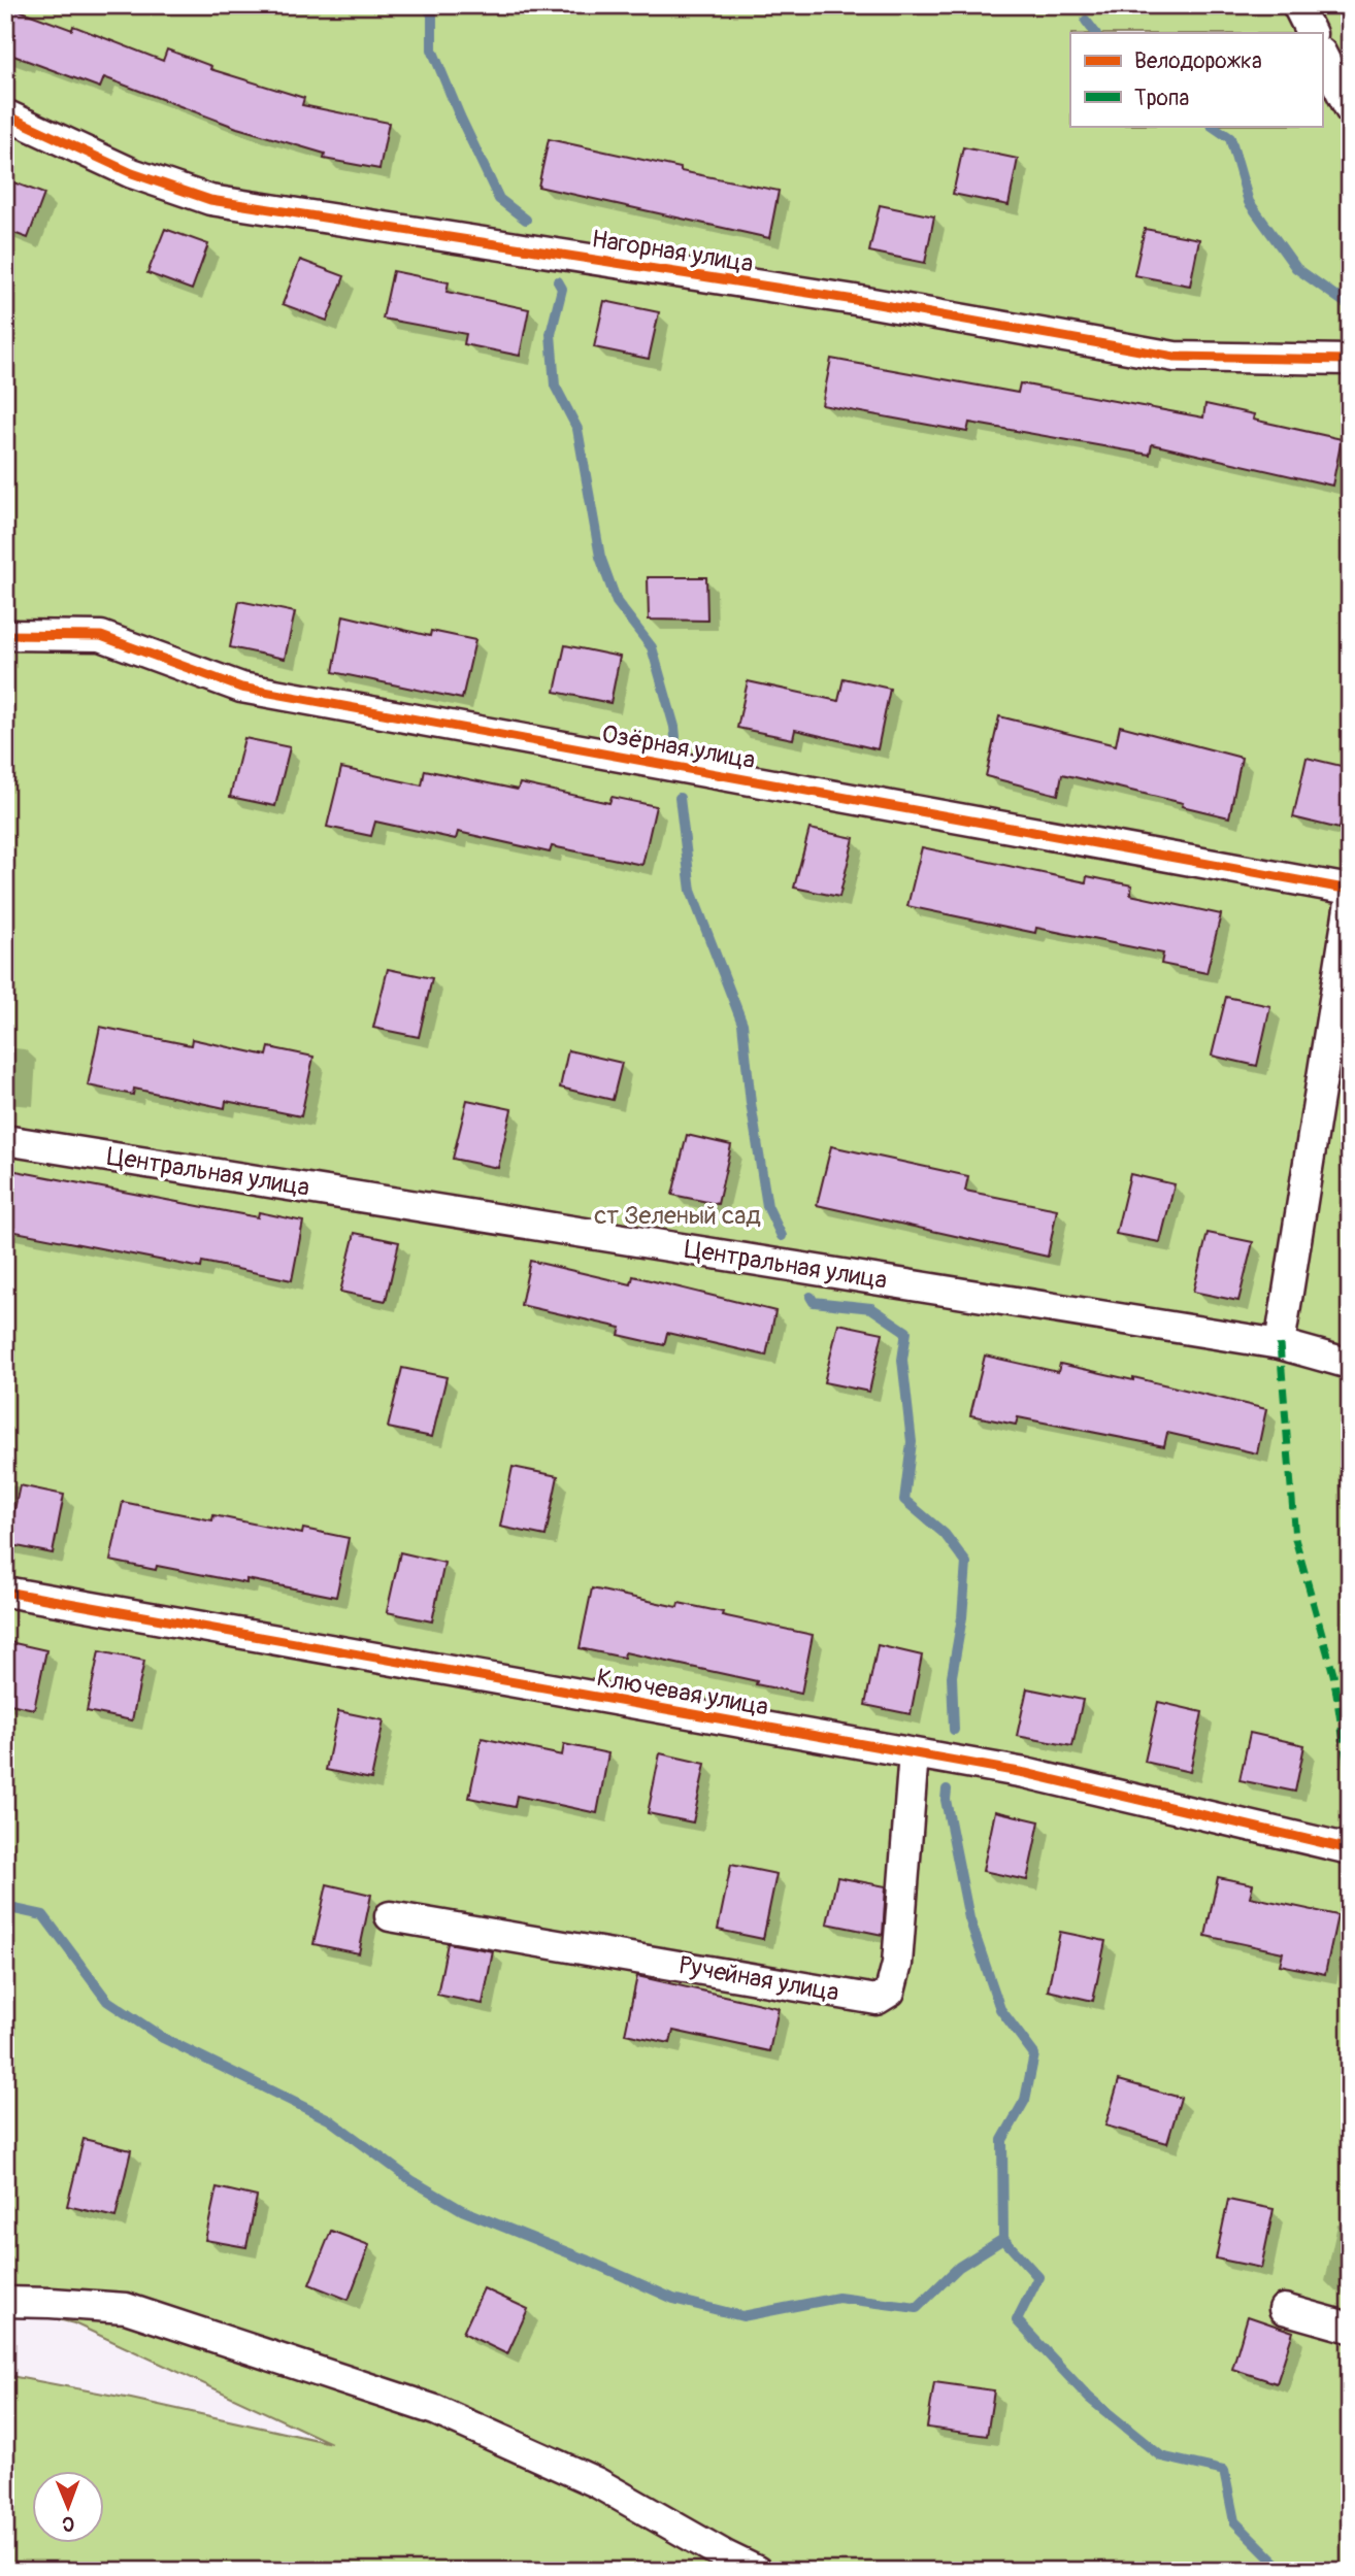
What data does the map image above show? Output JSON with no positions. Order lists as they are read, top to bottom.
{
  "streets": {
    "street": [
      "Нагорная улица",
      "Озёрная улица",
      "Центральная улица",
      "Ключевая улица",
      "Ручейная улица"
    ]
  },
  "crossings": [
    ["Ключевая улица", "Ручейная улица"]
  ],
  "parks": ["ст Зеленый сад"],
  "legend": ["Велодорожка", "Тропа"],
  "north": "bottom"
}
